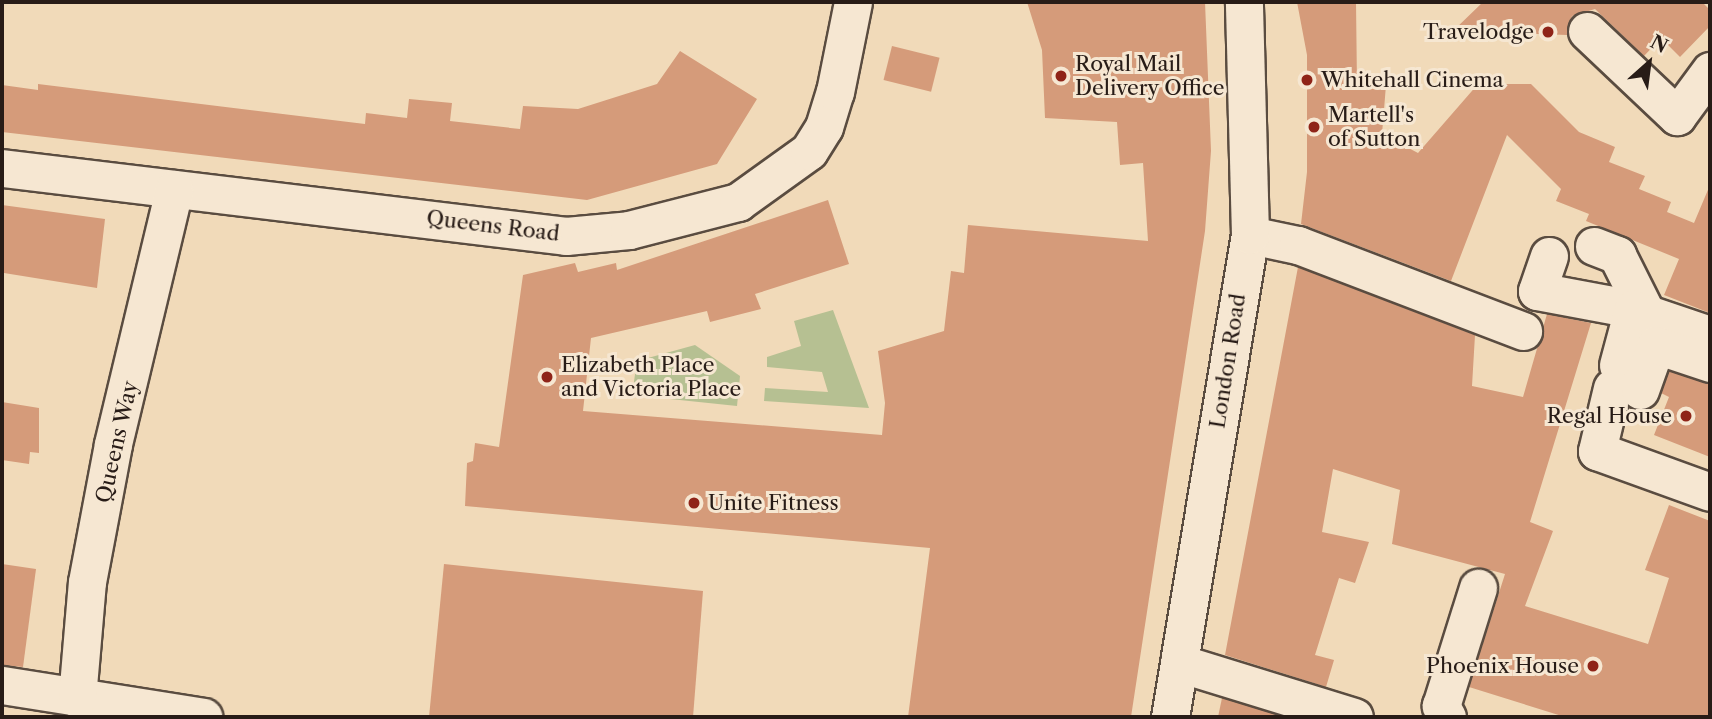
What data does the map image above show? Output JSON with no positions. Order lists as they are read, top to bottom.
{
  "streets": {
    "street": ["Queens Road", "London Road", "Queens Way"]
  },
  "crossings": [
    ["Queens Road", "Queens Way"]
  ],
  "places": [
    "Travelodge",
    "Royal Mail Delivery Office",
    "Whitehall Cinema",
    "Martell's of Sutton",
    "Elizabeth Place and Victoria Place",
    "Regal House",
    "Unite Fitness",
    "Phoenix House"
  ],
  "north": "top right"
}
